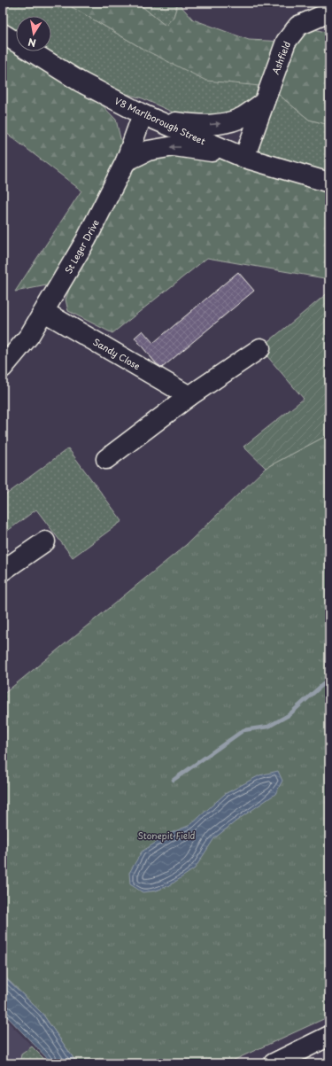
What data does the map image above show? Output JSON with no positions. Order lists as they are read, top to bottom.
{
  "streets": {
    "street": [
      "Ashfield",
      "V8 Marlborough Street",
      "St Leger Drive",
      "Sandy Close"
    ]
  },
  "crossings": [
    ["Ashfield", "V8 Marlborough Street"],
    ["V8 Marlborough Street", "St Leger Drive"],
    ["St Leger Drive", "Sandy Close"]
  ],
  "parks": ["Stonepit Field"],
  "north": "bottom"
}
